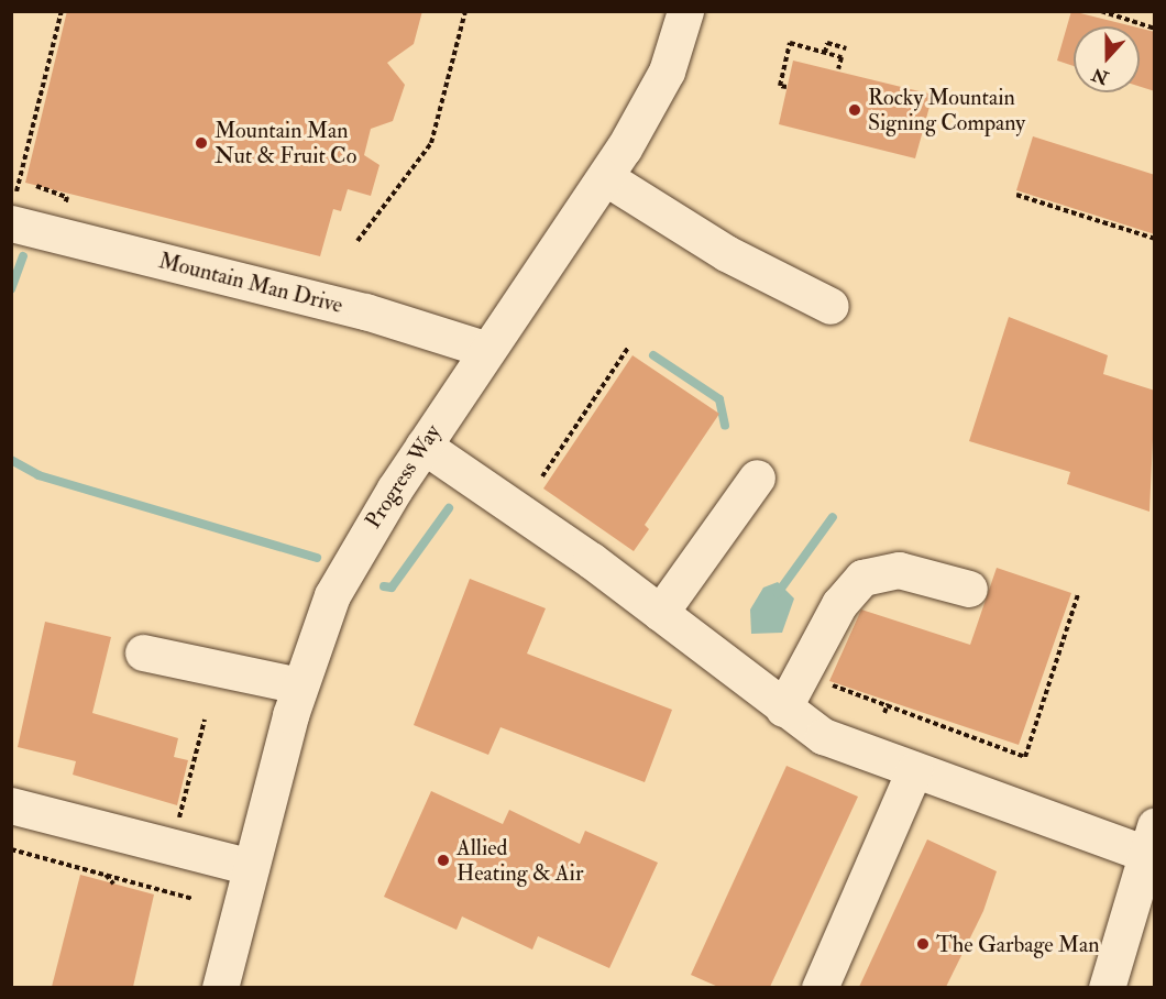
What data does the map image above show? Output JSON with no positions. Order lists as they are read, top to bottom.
{
  "streets": {
    "street": ["Mountain Man Drive", "Progress Way"]
  },
  "crossings": [
    ["Mountain Man Drive", "Progress Way"]
  ],
  "places": [
    "Rocky Mountain Signing Company",
    "Mountain Man Nut & Fruit Co",
    "Allied Heating & Air",
    "The Garbage Man"
  ],
  "north": "bottom"
}
